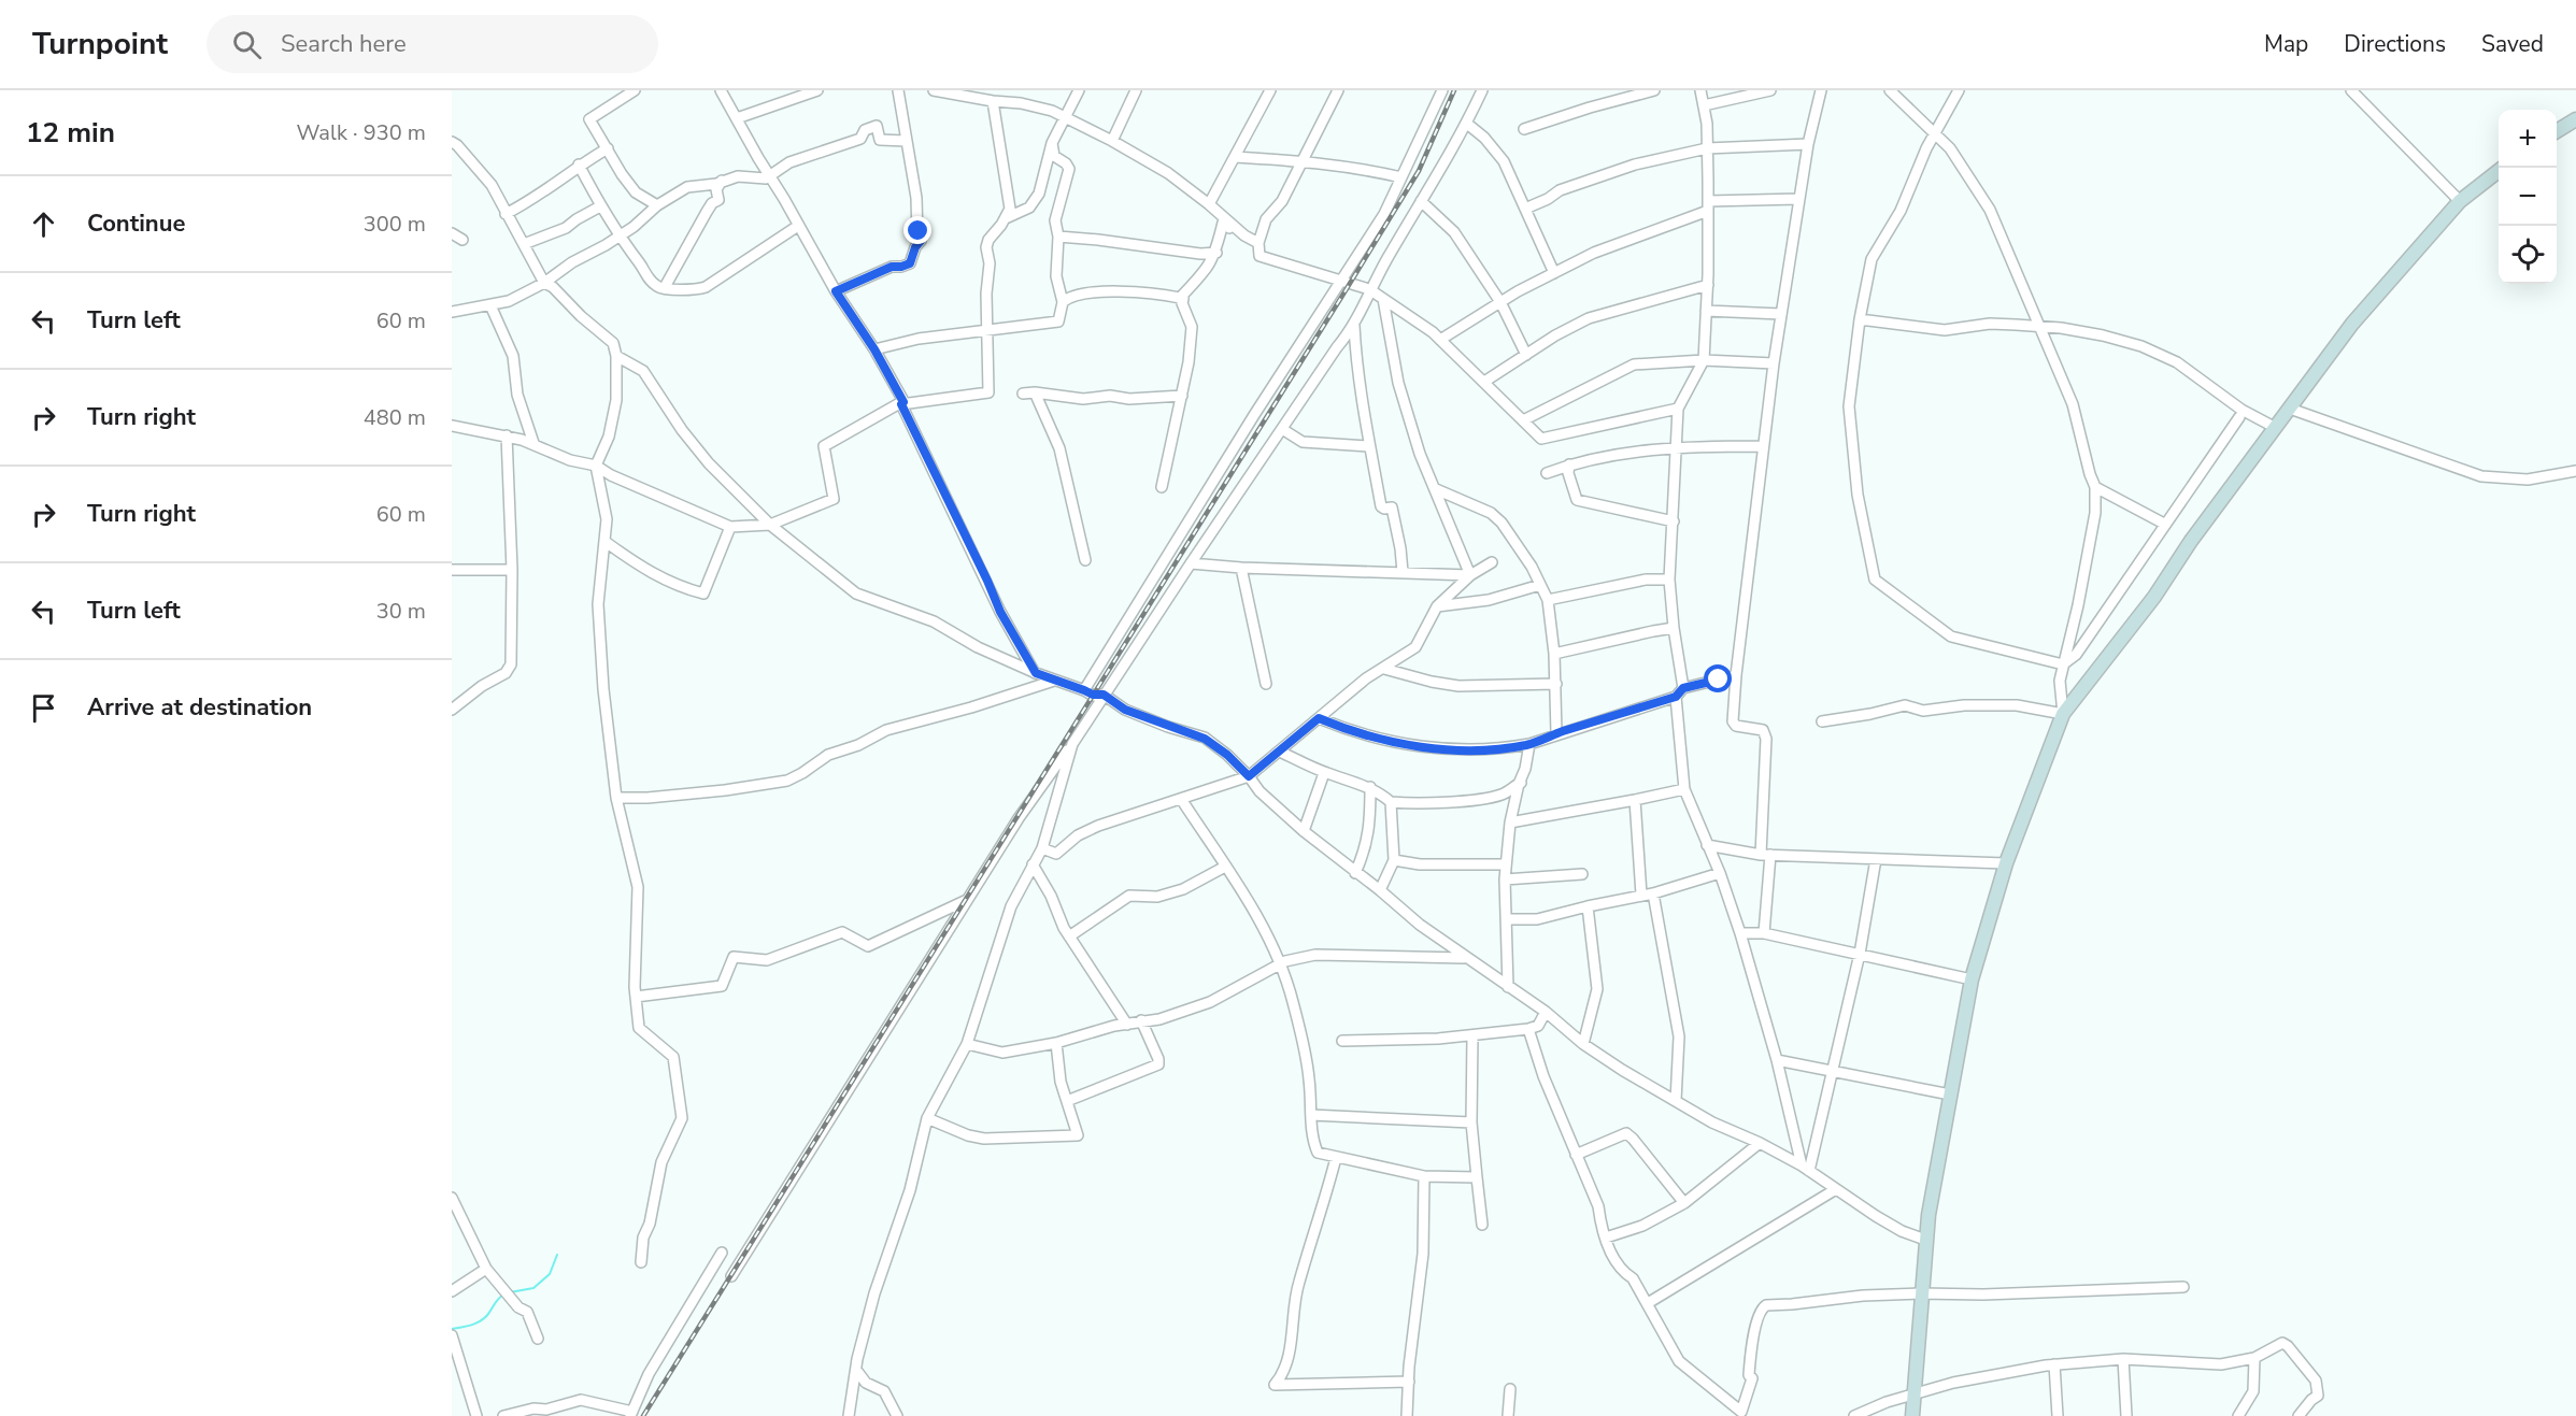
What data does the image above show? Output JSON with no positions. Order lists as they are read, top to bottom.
{
  "page": {
    "header": "Turnpoint",
    "search": "Search here",
    "nav": ["Map", "Directions", "Saved"],
    "heading": ["12 min", "Walk · 930 m"],
    "map_buttons": ["+", "−"],
    "list": [
      ["Continue", "300 m"],
      ["Turn left", "60 m"],
      ["Turn right", "480 m"],
      ["Turn right", "60 m"],
      ["Turn left", "30 m"],
      "Arrive at destination"
    ]
  }
}
